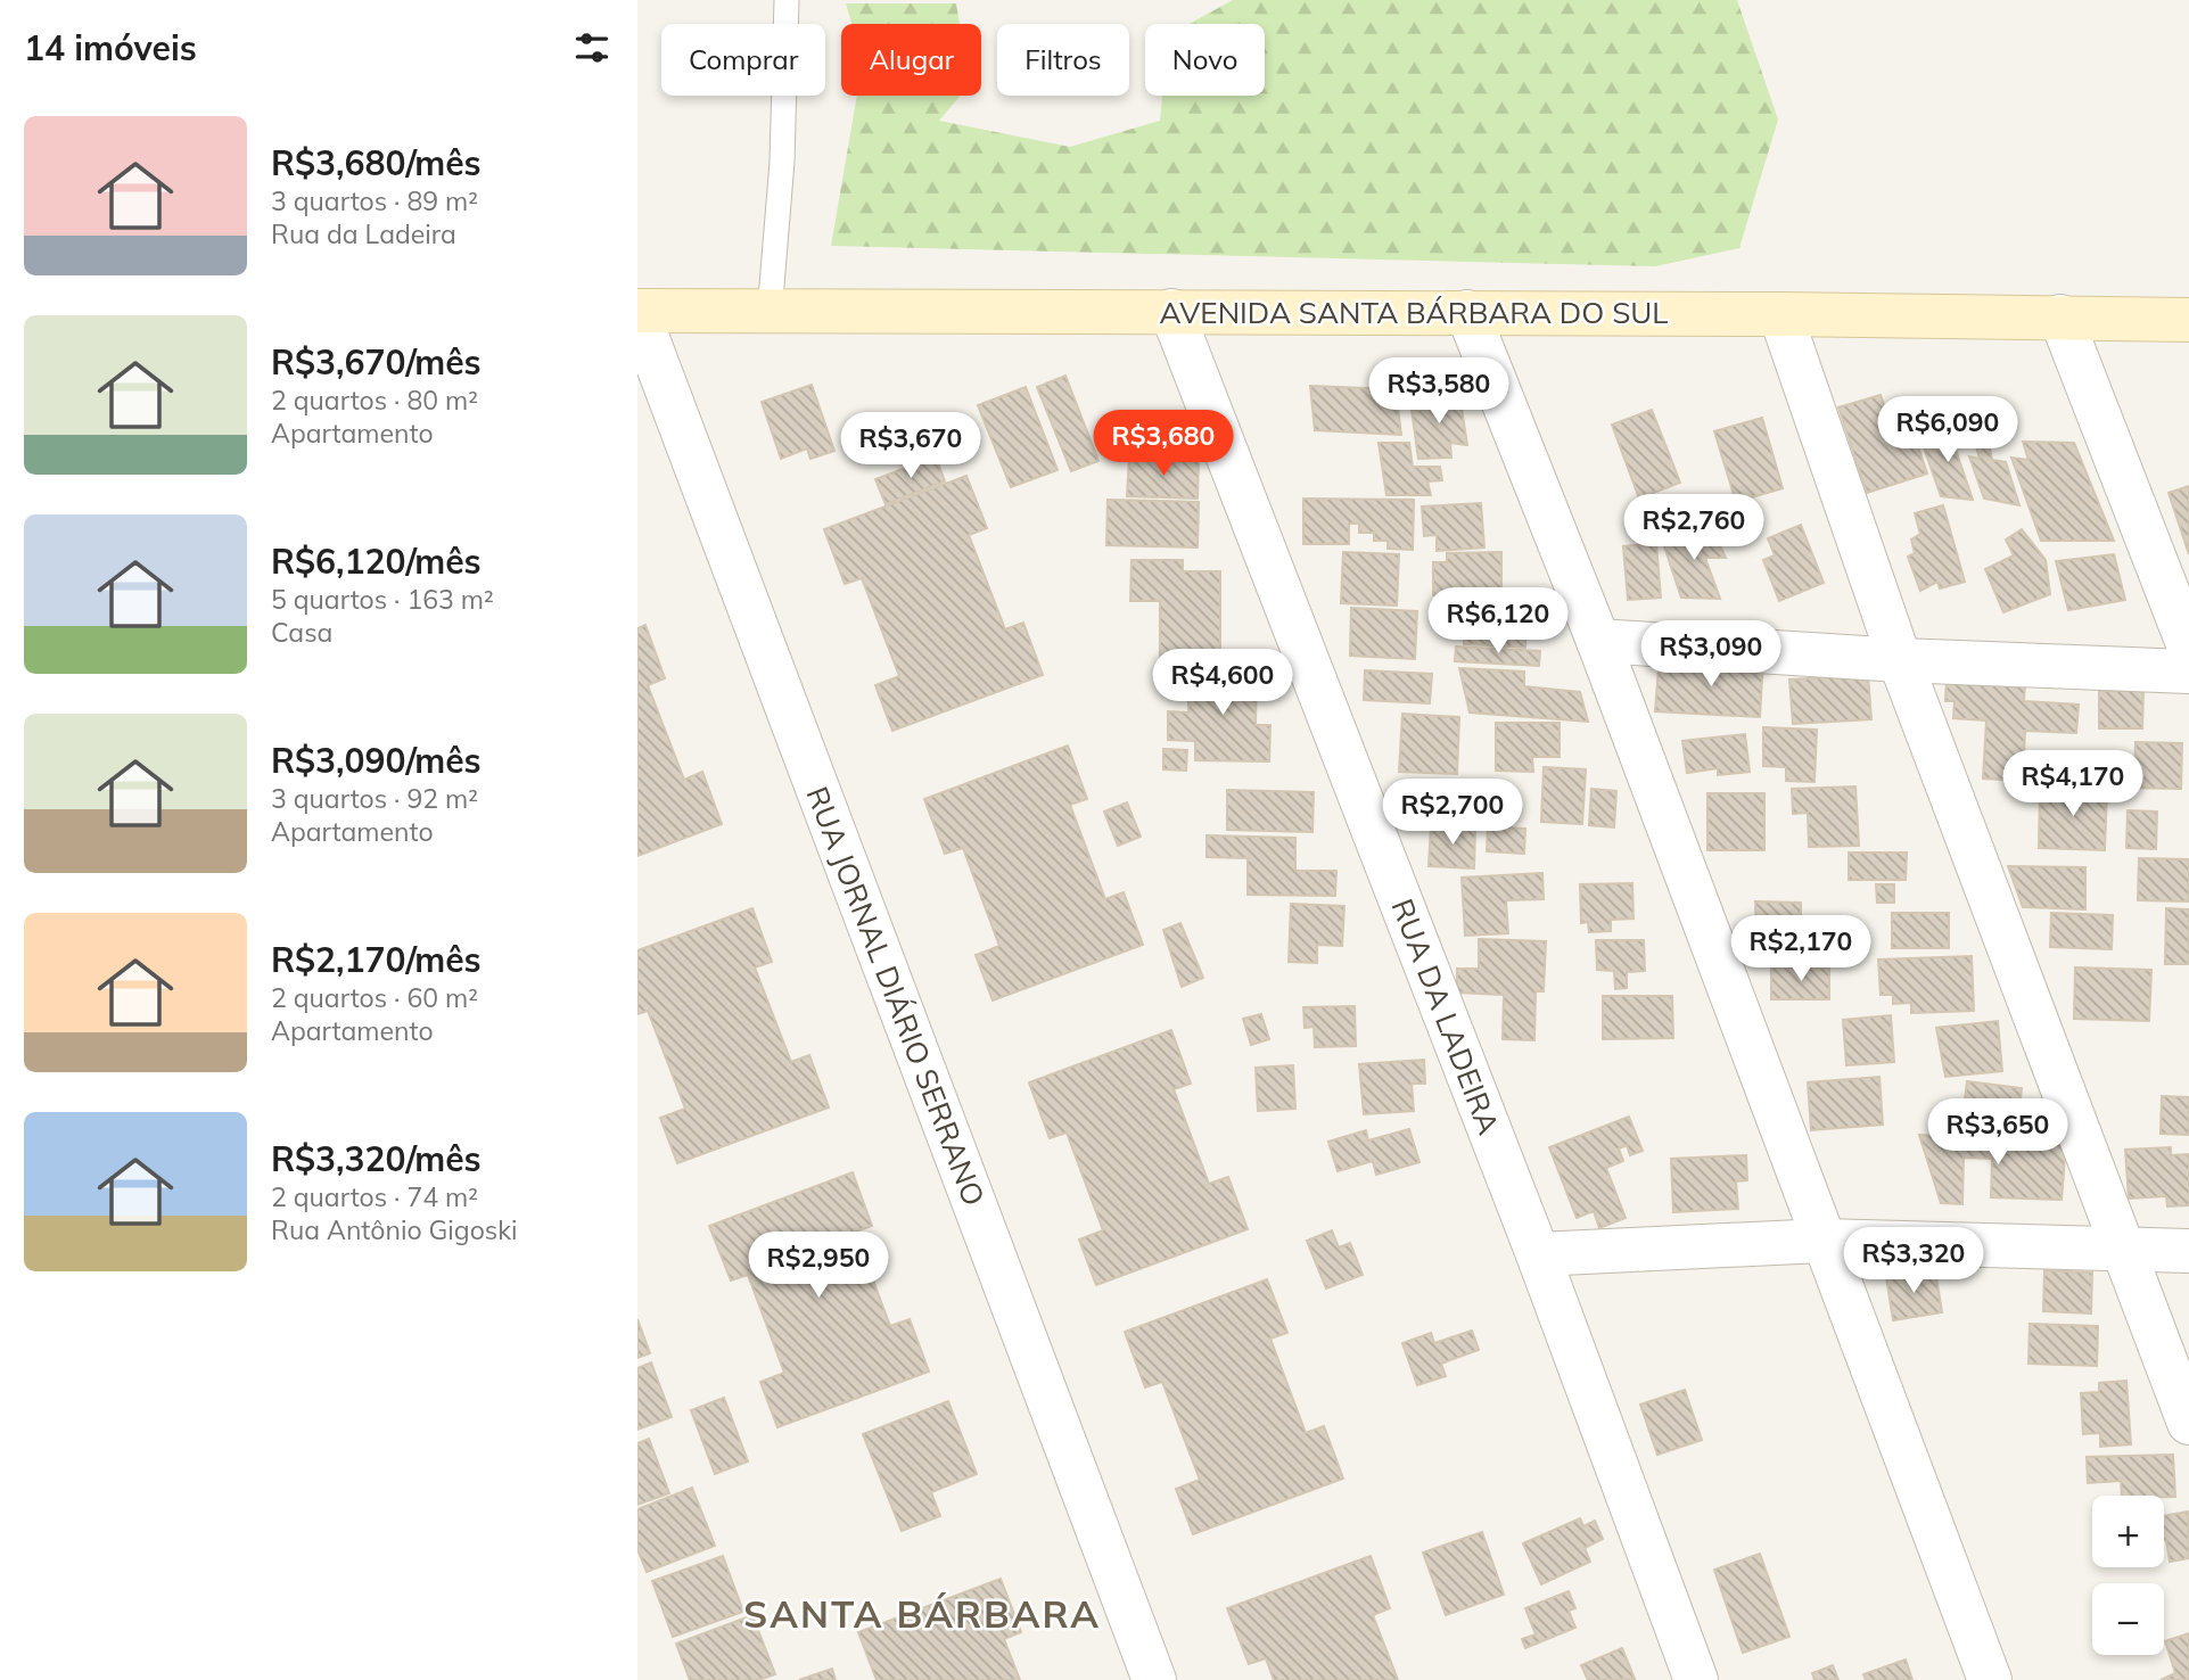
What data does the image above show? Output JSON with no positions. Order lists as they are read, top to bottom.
{
  "streets": {
    "main road": ["AVENIDA SANTA BÁRBARA DO SUL"],
    "street": ["RUA JORNAL DIÁRIO SERRANO", "RUA DA LADEIRA"]
  },
  "crossings": [
    ["AVENIDA SANTA BÁRBARA DO SUL", "RUA JORNAL DIÁRIO SERRANO"],
    ["AVENIDA SANTA BÁRBARA DO SUL", "RUA DA LADEIRA"]
  ],
  "districts": ["SANTA BÁRBARA"],
  "page": {
    "heading": "14 imóveis",
    "chip": [
      "Comprar",
      "Alugar",
      "Filtros",
      "Novo"
    ],
    "list": [
      {
        "name": "R$3,680/mês",
        "note": "3 quartos · 89 m² · Rua da Ladeira"
      },
      {
        "name": "R$3,670/mês",
        "note": "2 quartos · 80 m² · Apartamento"
      },
      {
        "name": "R$6,120/mês",
        "note": "5 quartos · 163 m² · Casa"
      },
      {
        "name": "R$3,090/mês",
        "note": "3 quartos · 92 m² · Apartamento"
      },
      {
        "name": "R$2,170/mês",
        "note": "2 quartos · 60 m² · Apartamento"
      },
      {
        "name": "R$3,320/mês",
        "note": "2 quartos · 74 m² · Rua Antônio Gigoski"
      }
    ],
    "price": [
      "R$3,580",
      "R$6,090",
      "R$3,680",
      "R$3,670",
      "R$2,760",
      "R$6,120",
      "R$3,090",
      "R$4,600",
      "R$4,170",
      "R$2,700",
      "R$2,170",
      "R$3,650",
      "R$3,320",
      "R$2,950"
    ],
    "map_buttons": ["+", "−"]
  }
}
